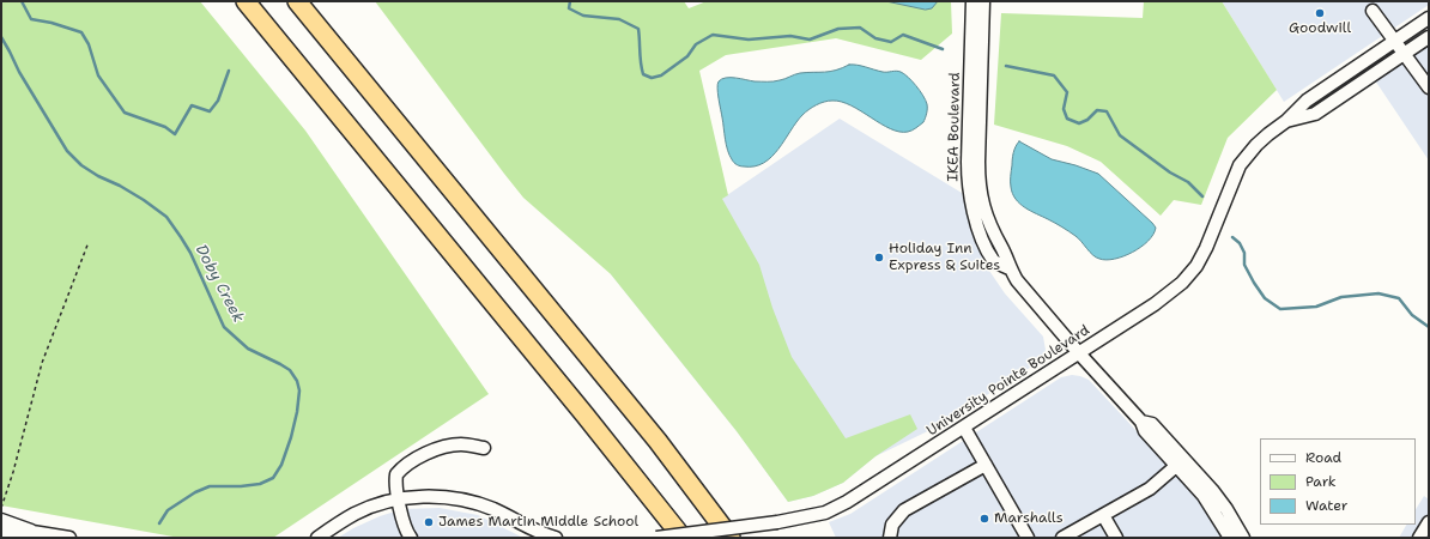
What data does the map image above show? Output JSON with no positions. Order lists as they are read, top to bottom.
{
  "streets": {
    "street": ["IKEA Boulevard", "University Pointe Boulevard"]
  },
  "crossings": [
    ["IKEA Boulevard", "University Pointe Boulevard"]
  ],
  "water": ["Doby Creek"],
  "places": [
    "Goodwill",
    "Holiday Inn Express & Suites",
    "Marshalls",
    "James Martin Middle School"
  ],
  "legend": ["Road", "Park", "Water"]
}
